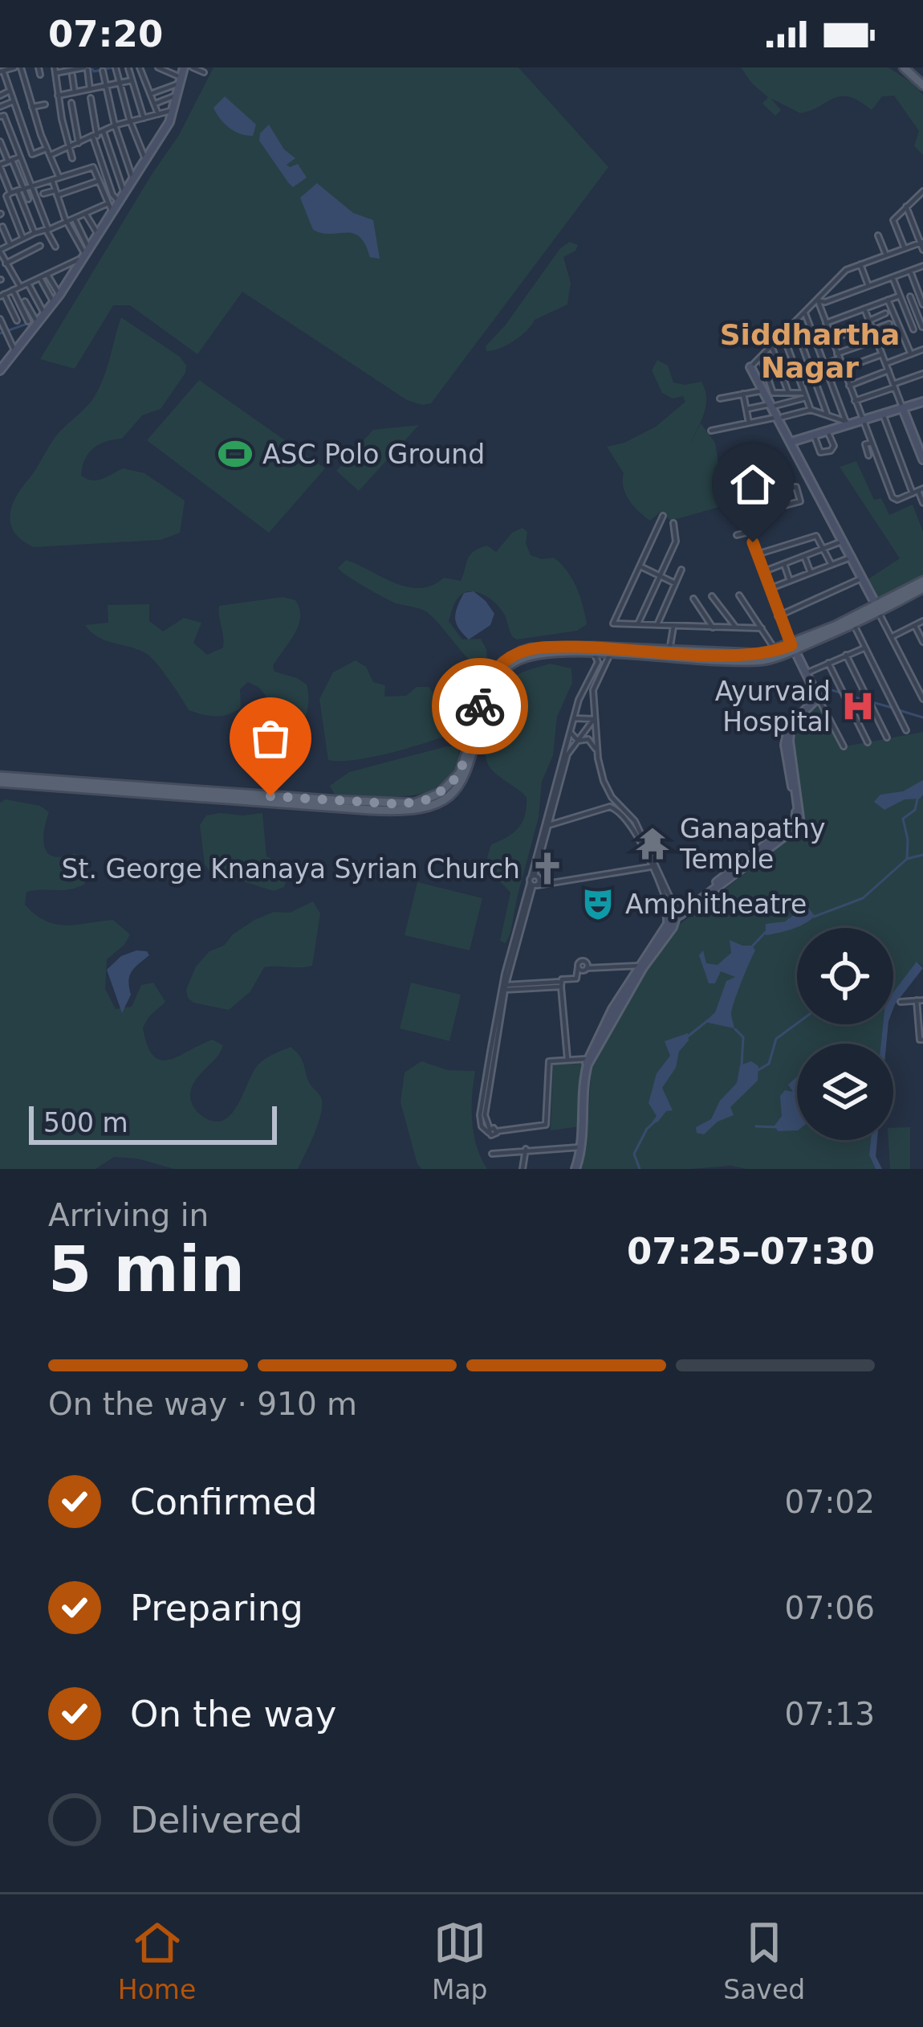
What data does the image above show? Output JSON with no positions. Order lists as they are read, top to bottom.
{
  "districts": ["Siddhartha Nagar"],
  "places": {
    "sports": ["ASC Polo Ground"],
    "hospital": ["Ayurvaid Hospital"],
    "temple": ["Ganapathy Temple"],
    "church": ["St. George Knanaya Syrian Church"],
    "theatre": ["Amphitheatre"]
  },
  "scale_bar": "500 m",
  "page": {
    "status": "07:20",
    "scale": "500 m",
    "heading": ["5 min", "Arriving in", "07:25–07:30"],
    "bar": "On the way · 910 m",
    "list": [
      ["Confirmed", "07:02"],
      ["Preparing", "07:06"],
      ["On the way", "07:13"],
      "Delivered"
    ],
    "tabs": ["Home", "Map", "Saved"]
  }
}
